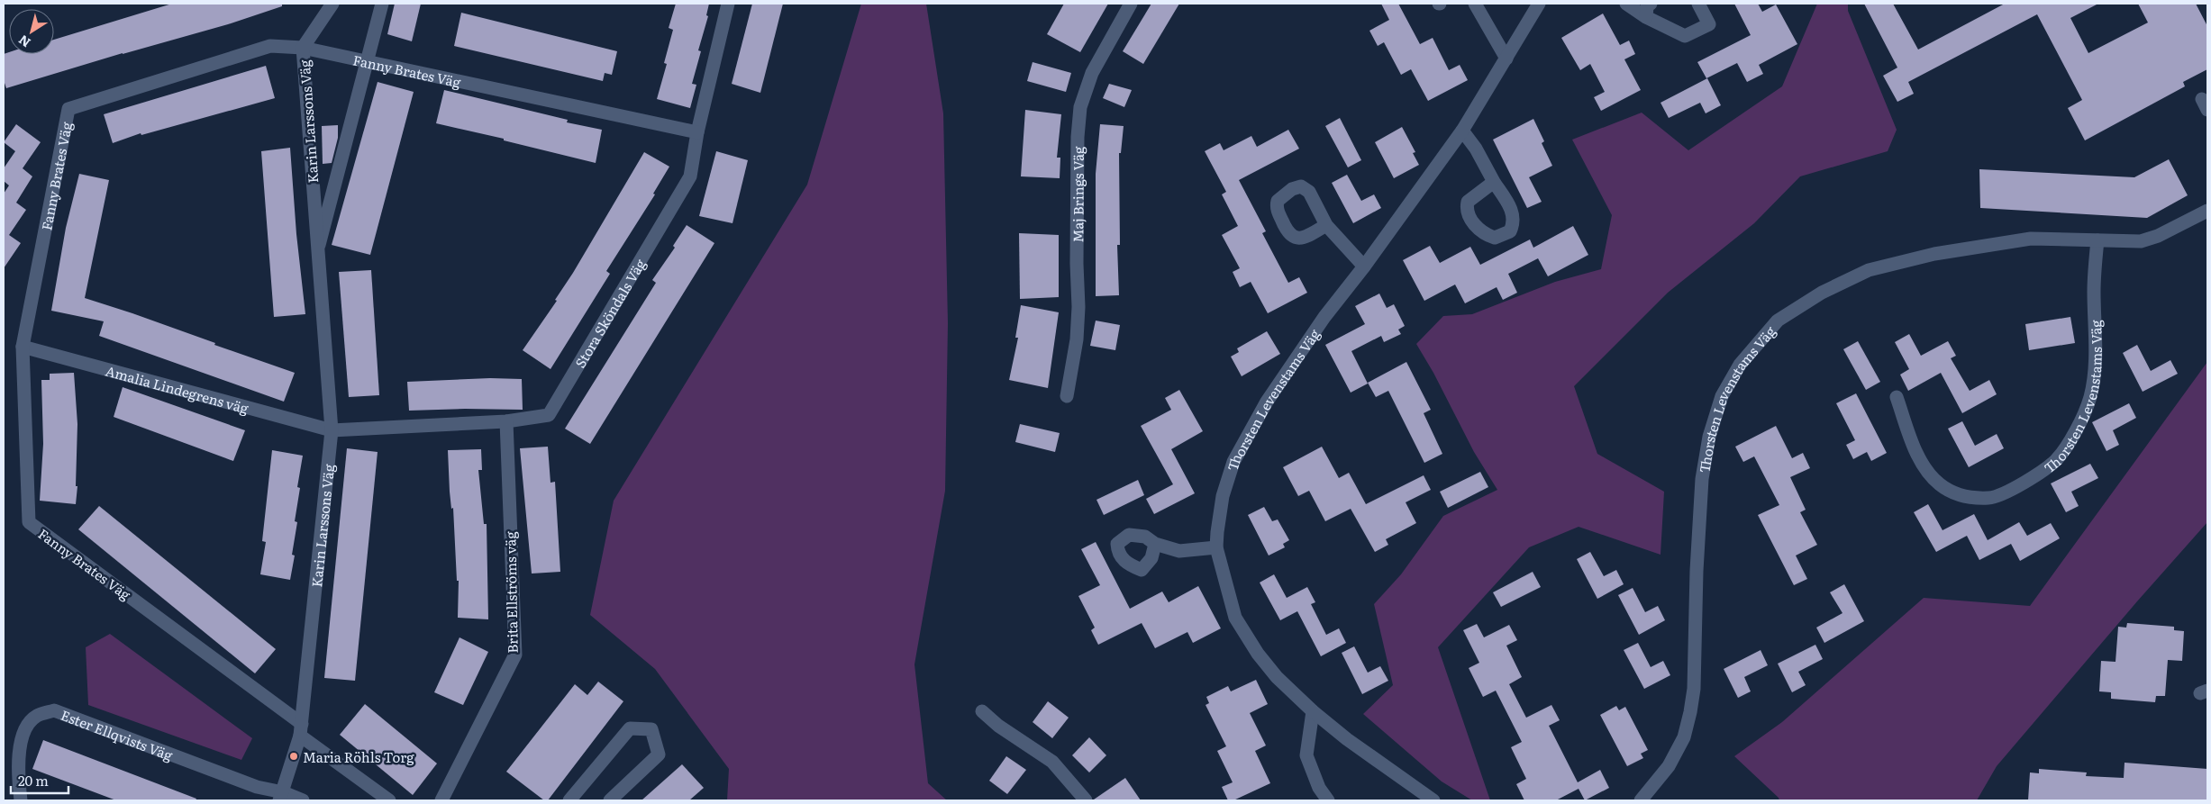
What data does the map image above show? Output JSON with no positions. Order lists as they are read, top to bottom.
{
  "streets": {
    "street": [
      "Fanny Brates Väg",
      "Karin Larssons Väg",
      "Maj Brings Väg",
      "Stora Sköndals Väg",
      "Amalia Lindegrens väg",
      "Thorsten Levenstams Väg",
      "Brita Ellströms väg",
      "Ester Ellqvists Väg"
    ]
  },
  "crossings": [
    ["Fanny Brates Väg", "Karin Larssons Väg"],
    ["Fanny Brates Väg", "Stora Sköndals Väg"],
    ["Fanny Brates Väg", "Amalia Lindegrens väg"],
    ["Karin Larssons Väg", "Stora Sköndals Väg"],
    ["Karin Larssons Väg", "Amalia Lindegrens väg"],
    ["Karin Larssons Väg", "Ester Ellqvists Väg"],
    ["Stora Sköndals Väg", "Amalia Lindegrens väg"],
    ["Stora Sköndals Väg", "Brita Ellströms väg"]
  ],
  "places": ["Maria Röhls Torg"],
  "scale_bar": "20 m",
  "north": "bottom left"
}
